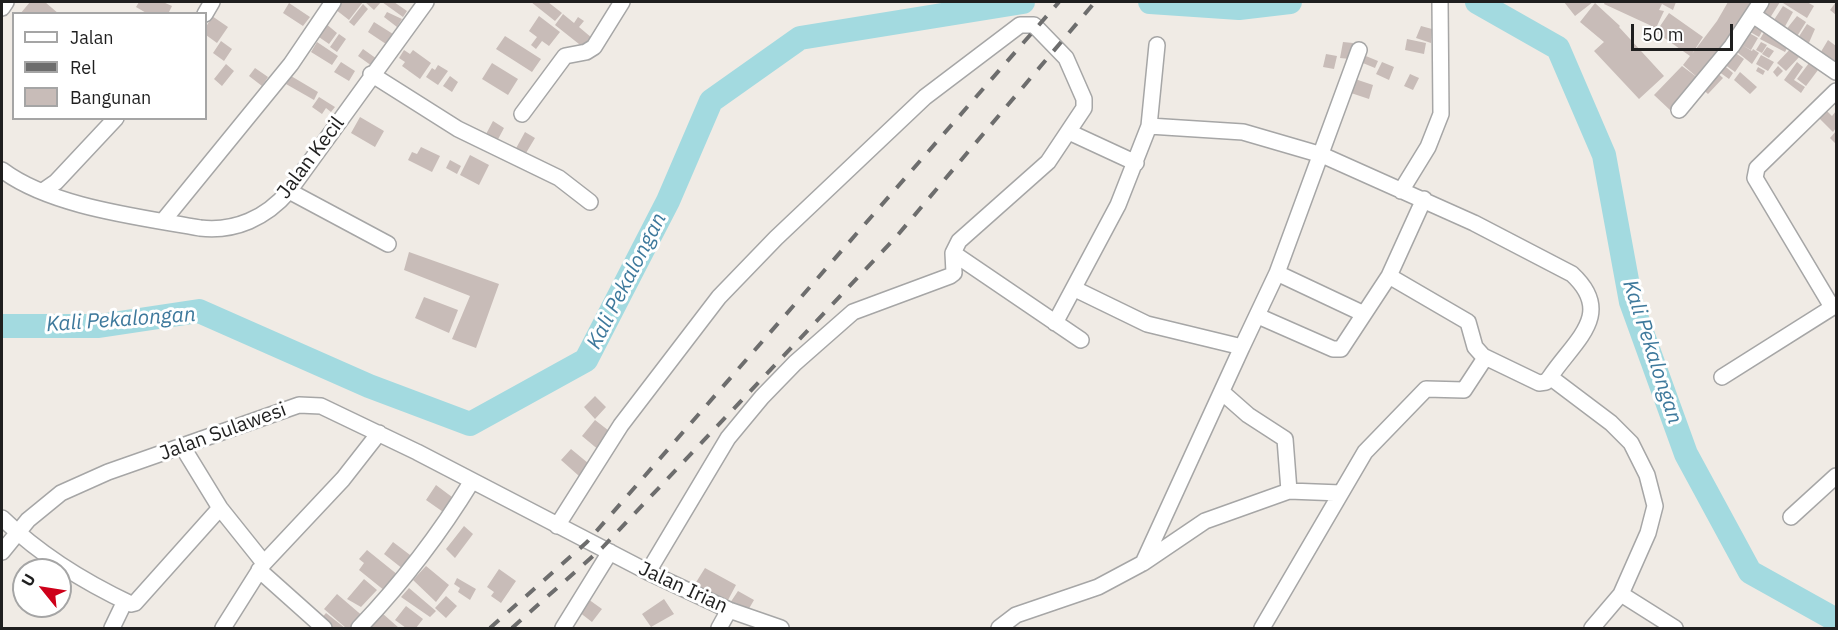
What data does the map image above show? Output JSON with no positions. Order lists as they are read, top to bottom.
{
  "streets": {
    "street": ["Jalan Kecil", "Jalan Sulawesi", "Jalan Irian"]
  },
  "crossings": [
    ["Jalan Sulawesi", "Jalan Irian"]
  ],
  "water": ["Kali Pekalongan"],
  "legend": ["Jalan", "Rel", "Bangunan"],
  "scale_bar": "50 m",
  "north": "top left"
}
